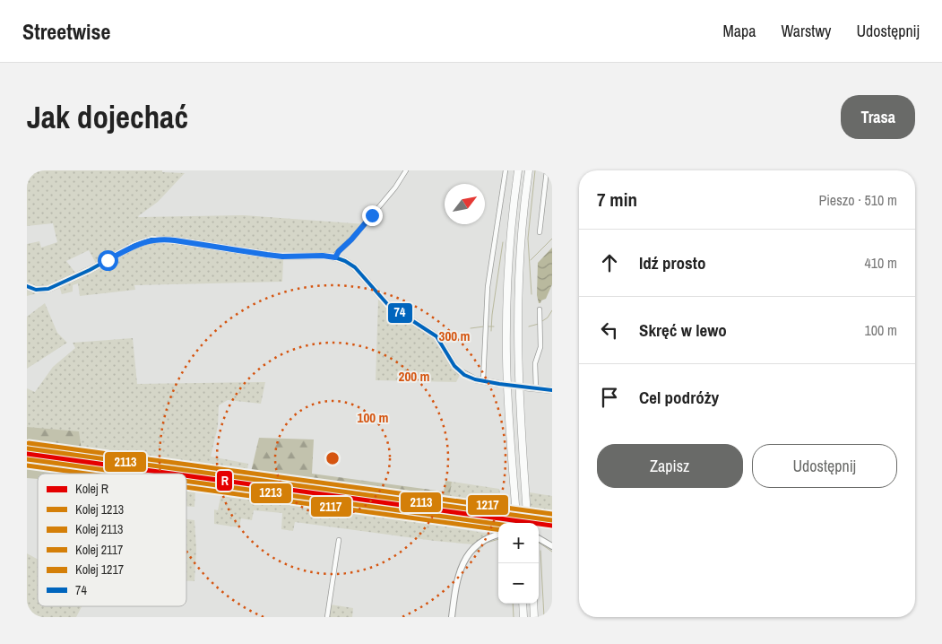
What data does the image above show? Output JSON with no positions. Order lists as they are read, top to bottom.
{
  "lines": [
    "transit line 74",
    "rail line 1217",
    "rail line 2113",
    "rail line R",
    "rail line 1213",
    "rail line 2117"
  ],
  "legend": [
    "Kolej R",
    "Kolej 1213",
    "Kolej 2113",
    "Kolej 2117",
    "Kolej 1217",
    "74"
  ],
  "north": "top right",
  "page": {
    "header": "Streetwise",
    "nav": ["Mapa", "Warstwy", "Udostępnij"],
    "buttons": [
      "Trasa",
      ["Zapisz", "Udostępnij"]
    ],
    "title": "Jak dojechać",
    "heading": ["7 min", "Pieszo · 510 m"],
    "list": [
      ["Idź prosto", "410 m"],
      ["Skręć w lewo", "100 m"],
      "Cel podróży"
    ],
    "map_buttons": ["+", "−"]
  },
  "rings": ["300 m", "200 m", "100 m"]
}
